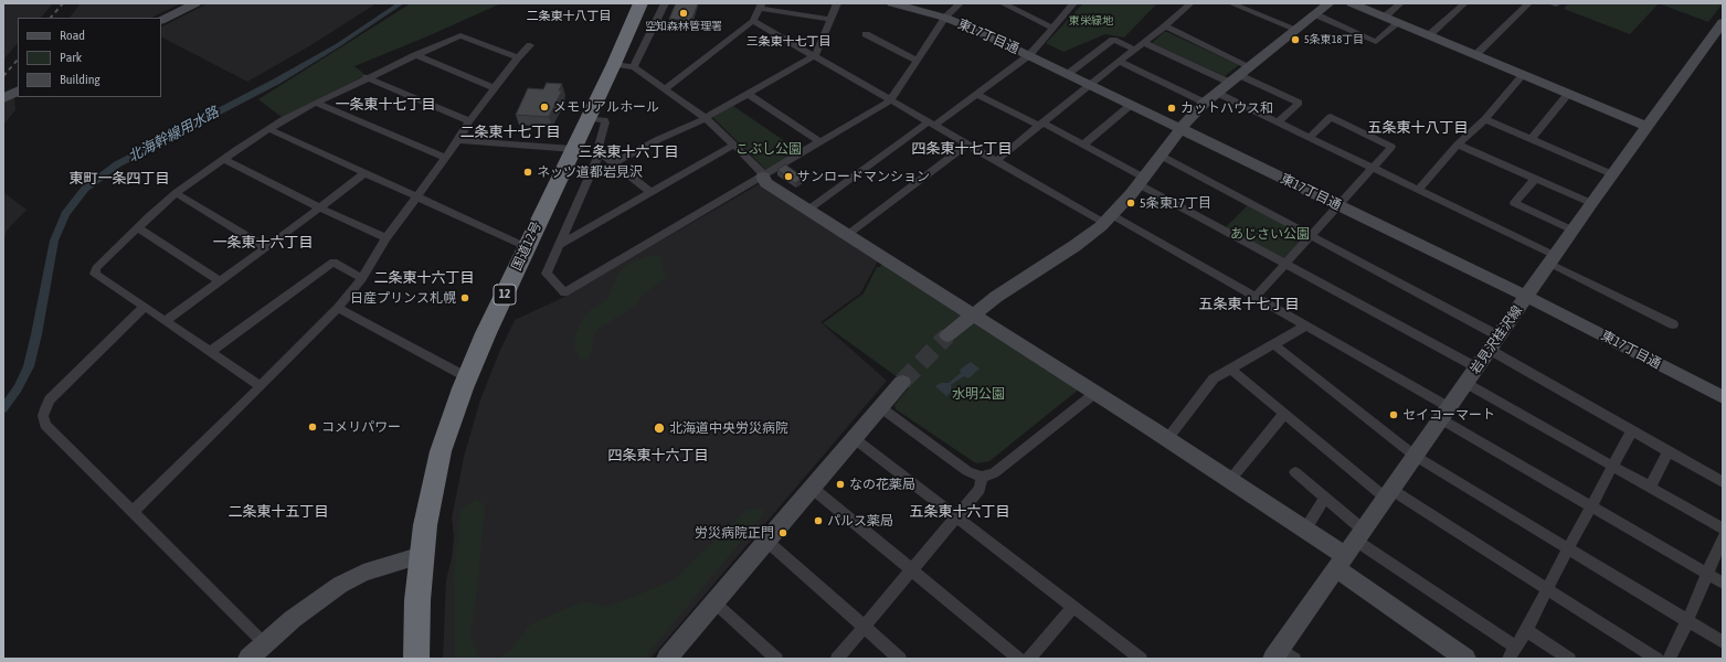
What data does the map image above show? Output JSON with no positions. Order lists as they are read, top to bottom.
{
  "streets": {
    "highway": ["国道12号", "12"],
    "street": ["東17丁目通", "岩見沢桂沢線"]
  },
  "crossings": [
    ["東17丁目通", "岩見沢桂沢線"]
  ],
  "districts": [
    "二条東十八丁目",
    "三条東十七丁目",
    "一条東十七丁目",
    "五条東十八丁目",
    "二条東十七丁目",
    "四条東十七丁目",
    "三条東十六丁目",
    "東町一条四丁目",
    "一条東十六丁目",
    "二条東十六丁目",
    "五条東十七丁目",
    "四条東十六丁目",
    "二条東十五丁目",
    "五条東十六丁目"
  ],
  "water": ["北海幹線用水路"],
  "parks": [
    "東栄緑地",
    "こぶし公園",
    "あじさい公園",
    "水明公園"
  ],
  "places": [
    "空知森林管理署",
    "5条東18丁目",
    "メモリアルホール",
    "カットハウス和",
    "ネッツ道都岩見沢",
    "サンロードマンション",
    "5条東17丁目",
    "日産プリンス札幌",
    "セイコーマート",
    "コメリパワー",
    "北海道中央労災病院",
    "なの花薬局",
    "パルス薬局",
    "労災病院正門"
  ],
  "legend": ["Road", "Park", "Building"]
}
